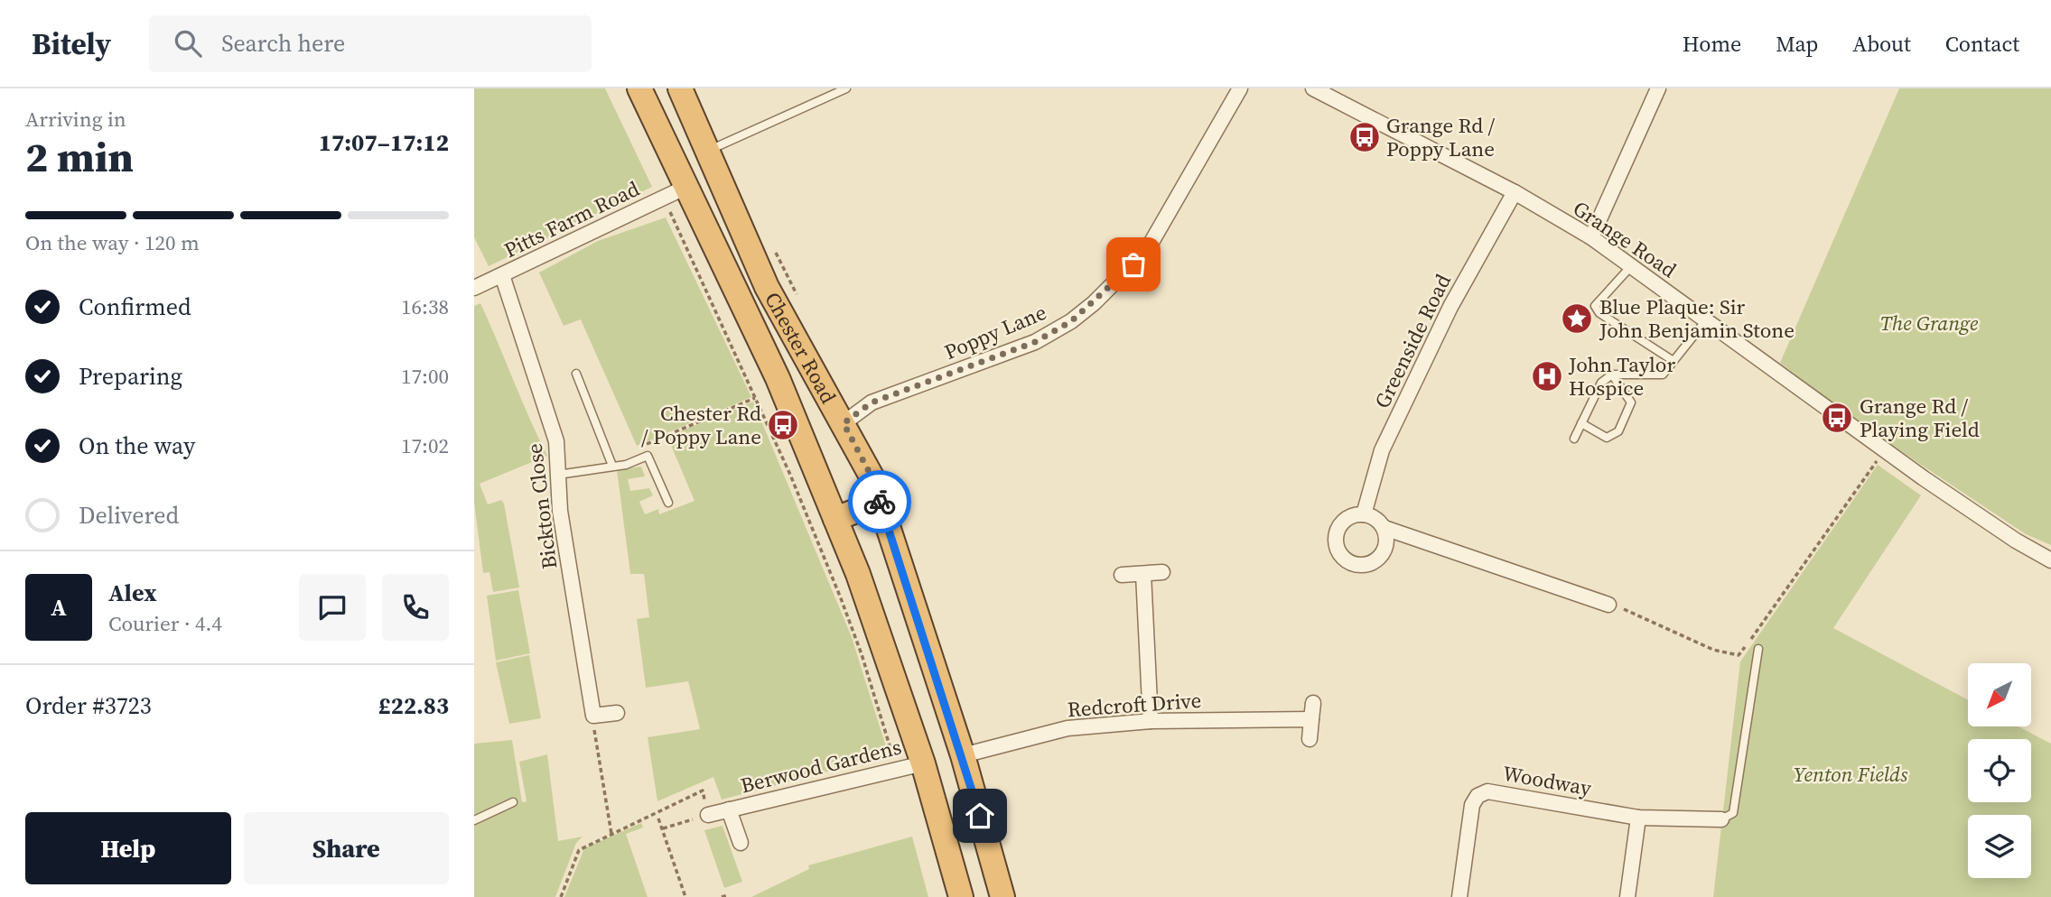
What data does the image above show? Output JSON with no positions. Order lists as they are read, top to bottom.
{
  "streets": {
    "highway": ["Chester Road"],
    "street": [
      "Pitts Farm Road",
      "Grange Road",
      "Poppy Lane",
      "Greenside Road",
      "Bickton Close",
      "Redcroft Drive",
      "Berwood Gardens",
      "Woodway"
    ]
  },
  "crossings": [
    ["Pitts Farm Road", "Chester Road"],
    ["Pitts Farm Road", "Bickton Close"],
    ["Grange Road", "Greenside Road"],
    ["Poppy Lane", "Chester Road"],
    ["Chester Road", "Redcroft Drive"],
    ["Chester Road", "Berwood Gardens"]
  ],
  "parks": ["The Grange", "Yenton Fields"],
  "places": {
    "bus stop": ["Grange Rd / Poppy Lane", "Grange Rd / Playing Field", "Chester Rd / Poppy Lane"],
    "place": ["Blue Plaque: Sir John Benjamin Stone"],
    "hospital": ["John Taylor Hospice"]
  },
  "north": "bottom left",
  "page": {
    "header": "Bitely",
    "search": "Search here",
    "nav": [
      "Home",
      "Map",
      "About",
      "Contact"
    ],
    "heading": ["2 min", "Arriving in", "17:07–17:12"],
    "panel": [
      "Alex",
      "Courier · 4.4",
      "Order #3723",
      "£22.83"
    ],
    "bar": "On the way · 120 m",
    "list": [
      ["Confirmed", "16:38"],
      ["Preparing", "17:00"],
      ["On the way", "17:02"],
      "Delivered"
    ],
    "round": "A",
    "buttons": ["Help", "Share"]
  }
}
